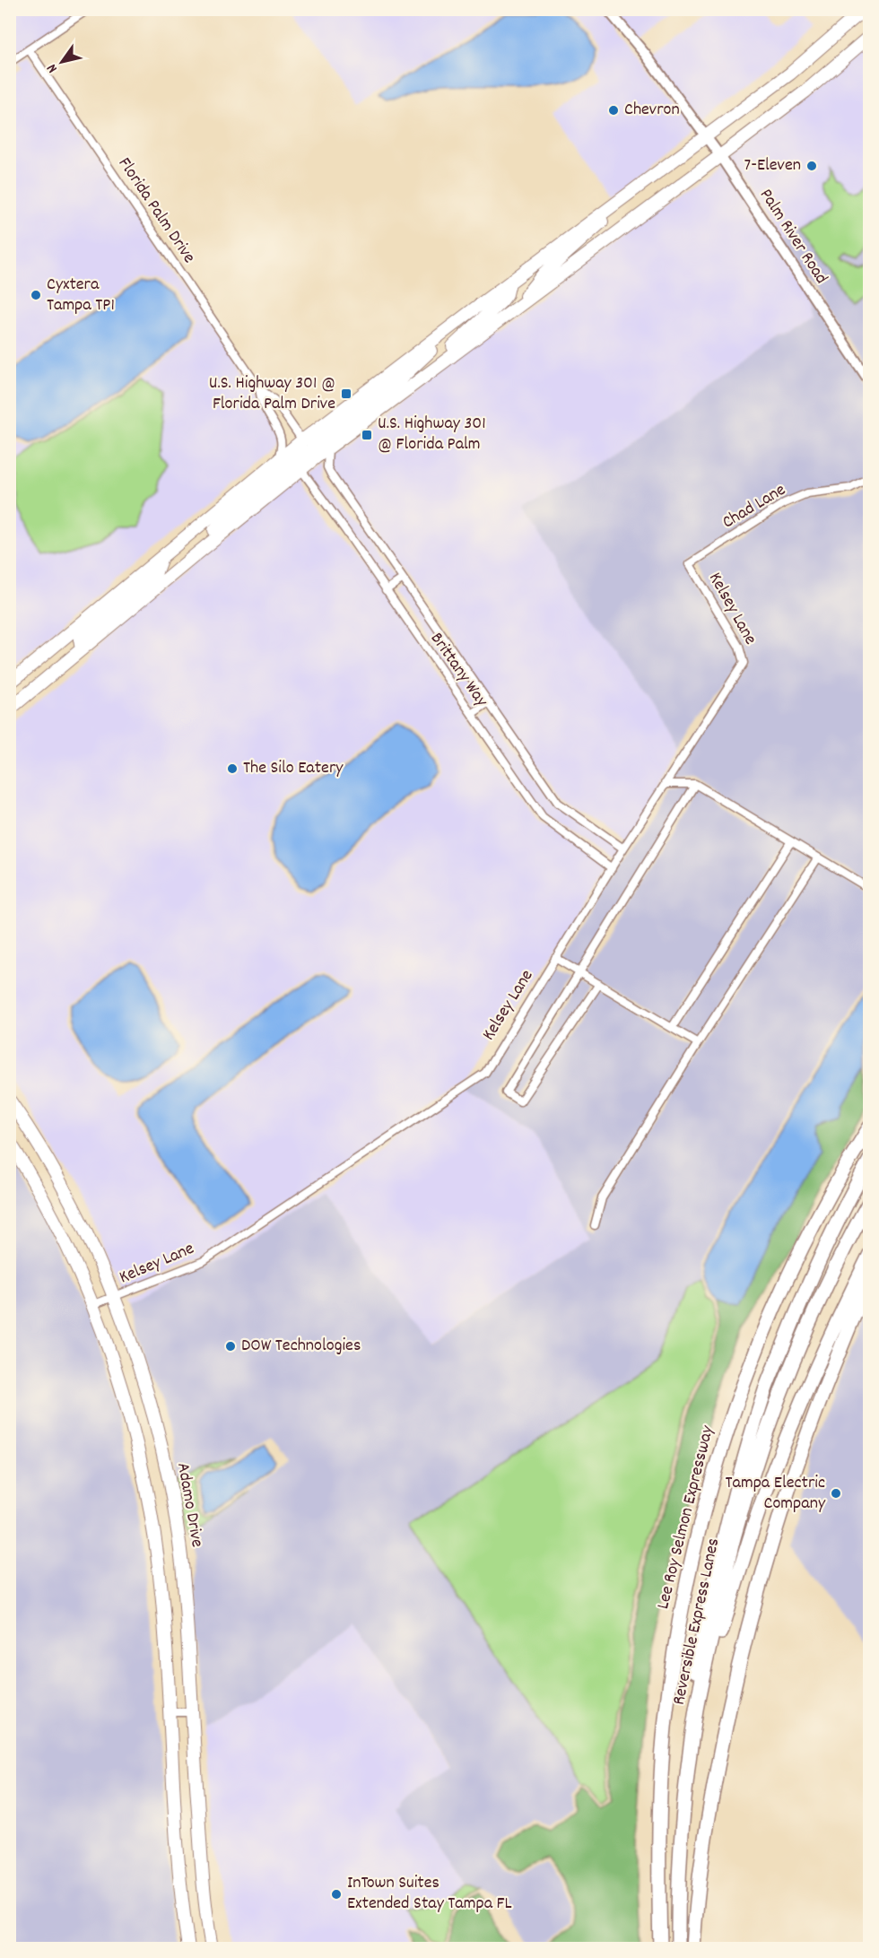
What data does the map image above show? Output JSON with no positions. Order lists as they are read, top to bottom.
{
  "streets": {
    "highway": ["Lee Roy Selmon Expressway", "Reversible Express Lanes"],
    "main road": ["Adamo Drive"],
    "street": [
      "Florida Palm Drive",
      "Palm River Road",
      "Chad Lane",
      "Kelsey Lane",
      "Brittany Way"
    ]
  },
  "crossings": [
    ["Chad Lane", "Kelsey Lane"],
    ["Kelsey Lane", "Brittany Way"],
    ["Kelsey Lane", "Adamo Drive"]
  ],
  "places": {
    "other": [
      "Chevron",
      "7-Eleven",
      "Cyxtera Tampa TP1",
      "The Silo Eatery",
      "DOW Technologies",
      "Tampa Electric Company",
      "InTown Suites Extended Stay Tampa FL"
    ],
    "transit": ["U.S. Highway 301 @ Florida Palm Drive", "U.S. Highway 301 @ Florida Palm"]
  },
  "north": "bottom left"
}
